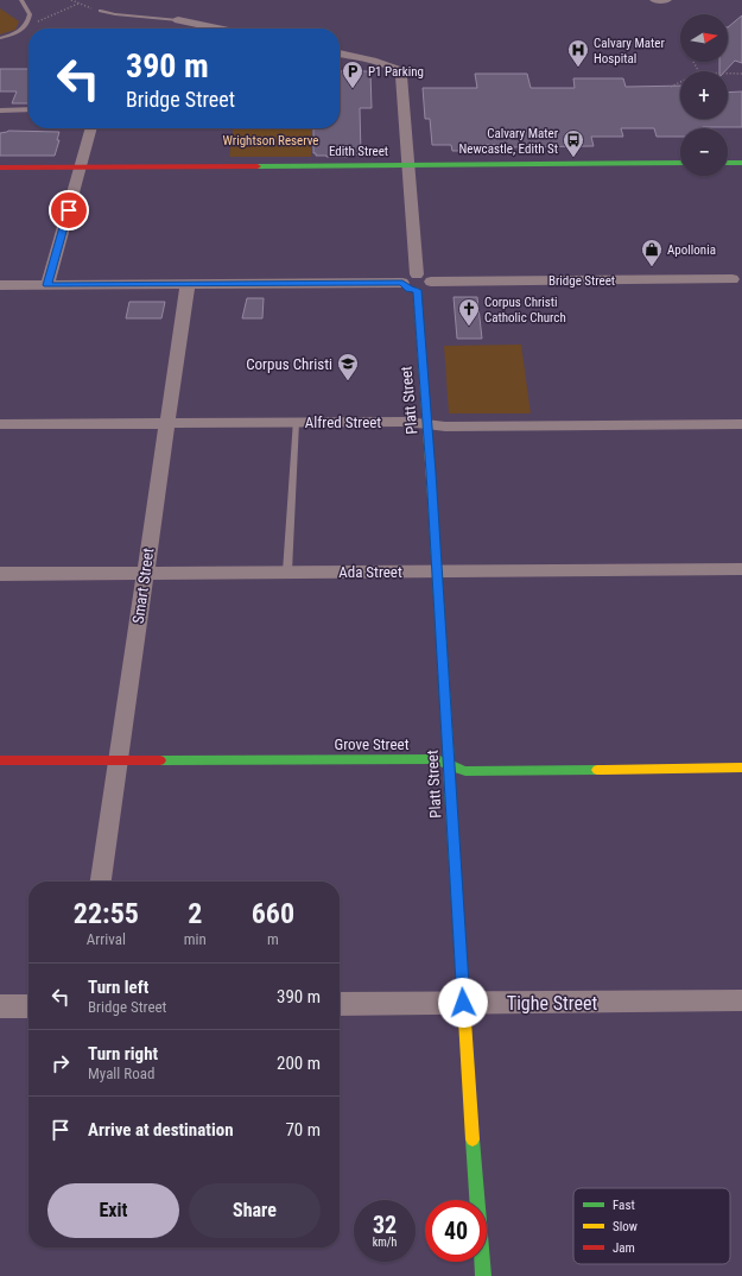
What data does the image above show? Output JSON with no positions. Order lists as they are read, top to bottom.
{
  "streets": {
    "street": [
      "Edith Street",
      "Bridge Street",
      "Platt Street",
      "Alfred Street",
      "Ada Street",
      "Smart Street",
      "Grove Street",
      "Tighe Street"
    ]
  },
  "crossings": [
    ["Platt Street", "Alfred Street"],
    ["Platt Street", "Ada Street"],
    ["Platt Street", "Grove Street"],
    ["Platt Street", "Tighe Street"],
    ["Alfred Street", "Smart Street"],
    ["Ada Street", "Smart Street"],
    ["Smart Street", "Grove Street"]
  ],
  "parks": ["Wrightson Reserve"],
  "places": {
    "hospital": ["Calvary Mater Hospital"],
    "parking": ["P1 Parking"],
    "bus stop": ["Calvary Mater Newcastle, Edith St"],
    "shop": ["Apollonia"],
    "church": ["Corpus Christi Catholic Church"],
    "school or university": ["Corpus Christi"]
  },
  "legend": ["Fast", "Slow", "Jam"],
  "north": "right",
  "page": {
    "map_buttons": ["+", "−"],
    "turn": ["390 m", "Bridge Street"],
    "eta": [
      "22:55",
      "Arrival",
      "2",
      "min",
      "660",
      "m"
    ],
    "list": [
      {
        "name": "Turn left",
        "note": "Bridge Street",
        "value": "390 m"
      },
      {
        "name": "Turn right",
        "note": "Myall Road",
        "value": "200 m"
      },
      {
        "name": "Arrive at destination",
        "value": "70 m"
      }
    ],
    "buttons": ["Exit", "Share"],
    "speed": "32 km/h",
    "limit": "40"
  }
}
